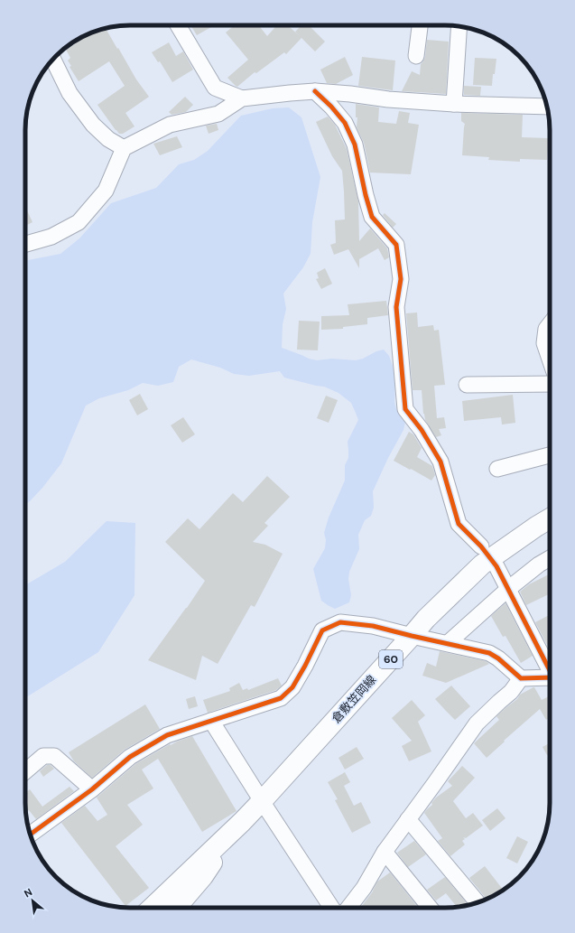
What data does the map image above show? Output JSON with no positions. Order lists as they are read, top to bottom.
{
  "streets": {
    "main road": ["60", "倉敷笠岡線"]
  },
  "north": "top left"
}
